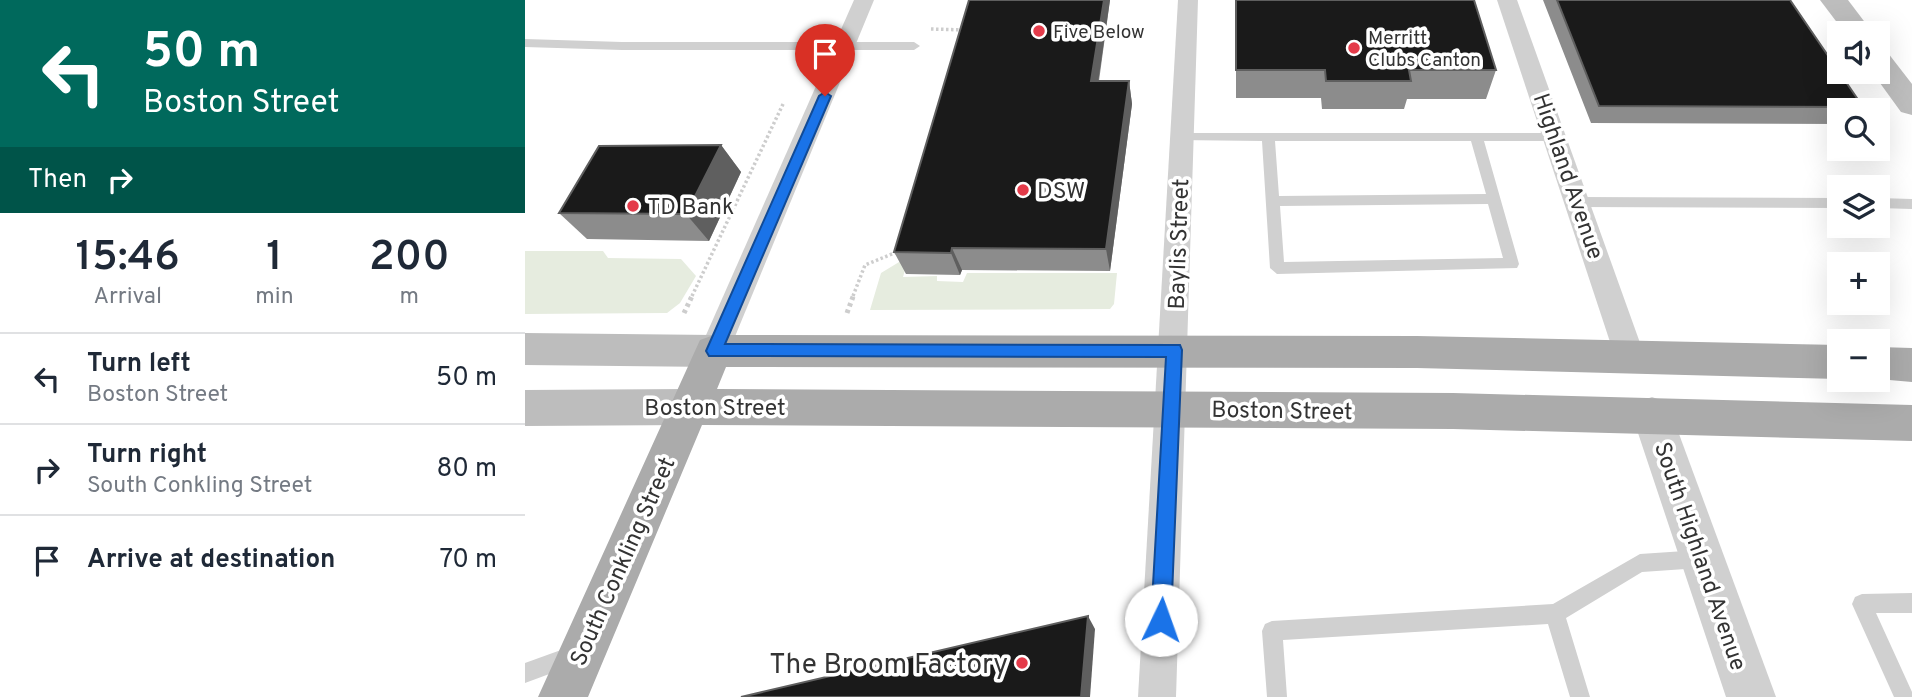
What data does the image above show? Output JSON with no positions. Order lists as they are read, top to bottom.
{
  "streets": {
    "main road": ["Boston Street", "South Conkling Street"],
    "street": ["Highland Avenue", "Baylis Street", "South Highland Avenue"]
  },
  "crossings": [
    ["Baylis Street", "Boston Street"],
    ["Boston Street", "South Highland Avenue"],
    ["Boston Street", "South Conkling Street"]
  ],
  "places": [
    "Five Below",
    "Merritt Clubs Canton",
    "DSW",
    "TD Bank",
    "The Broom Factory"
  ],
  "page": {
    "turn": ["50 m", "Boston Street"],
    "map_buttons": ["+", "−"],
    "then": "Then",
    "eta": [
      "15:46",
      "Arrival",
      "1",
      "min",
      "200",
      "m"
    ],
    "list": [
      {
        "name": "Turn left",
        "note": "Boston Street",
        "value": "50 m"
      },
      {
        "name": "Turn right",
        "note": "South Conkling Street",
        "value": "80 m"
      },
      {
        "name": "Arrive at destination",
        "value": "70 m"
      }
    ]
  }
}
